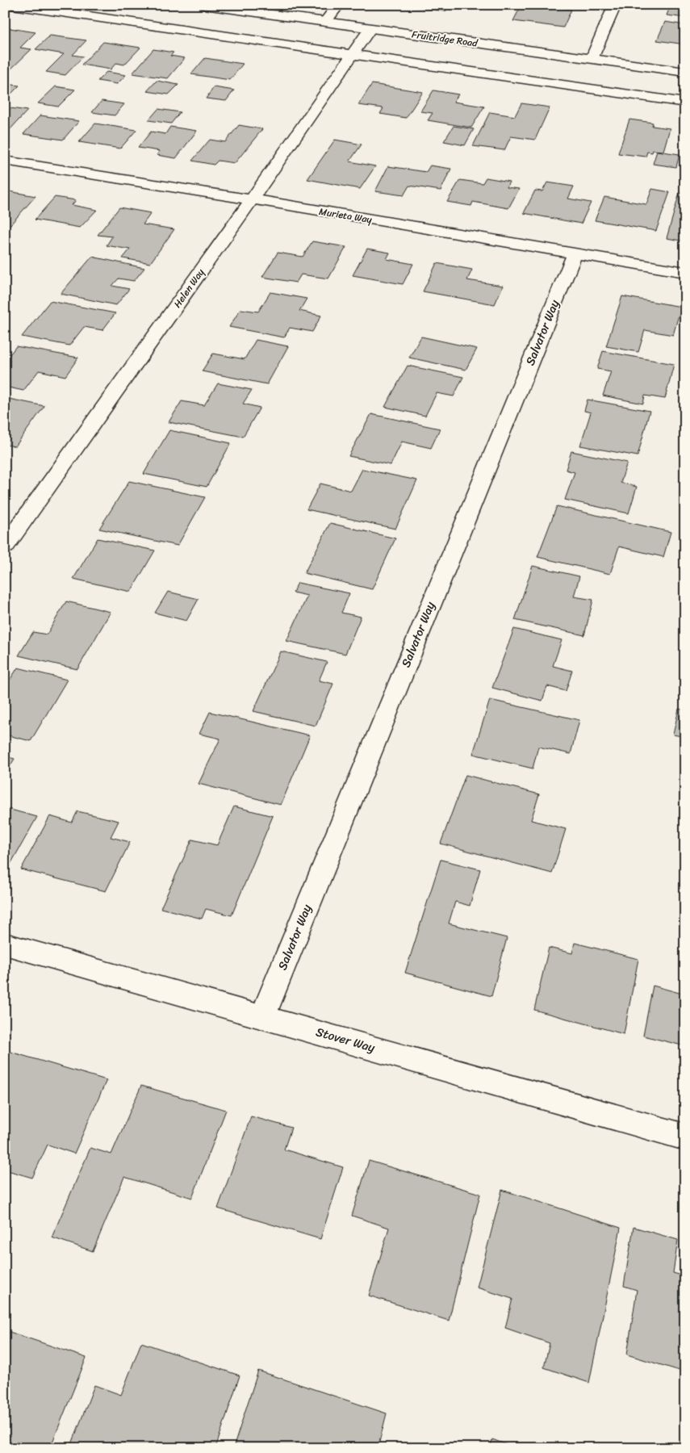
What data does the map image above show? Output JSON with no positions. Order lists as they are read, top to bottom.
{
  "streets": {
    "street": [
      "Fruitridge Road",
      "Murieta Way",
      "Helen Way",
      "Salvator Way",
      "Stover Way"
    ]
  },
  "crossings": [
    ["Fruitridge Road", "Helen Way"],
    ["Murieta Way", "Helen Way"],
    ["Murieta Way", "Salvator Way"],
    ["Salvator Way", "Stover Way"]
  ]
}
